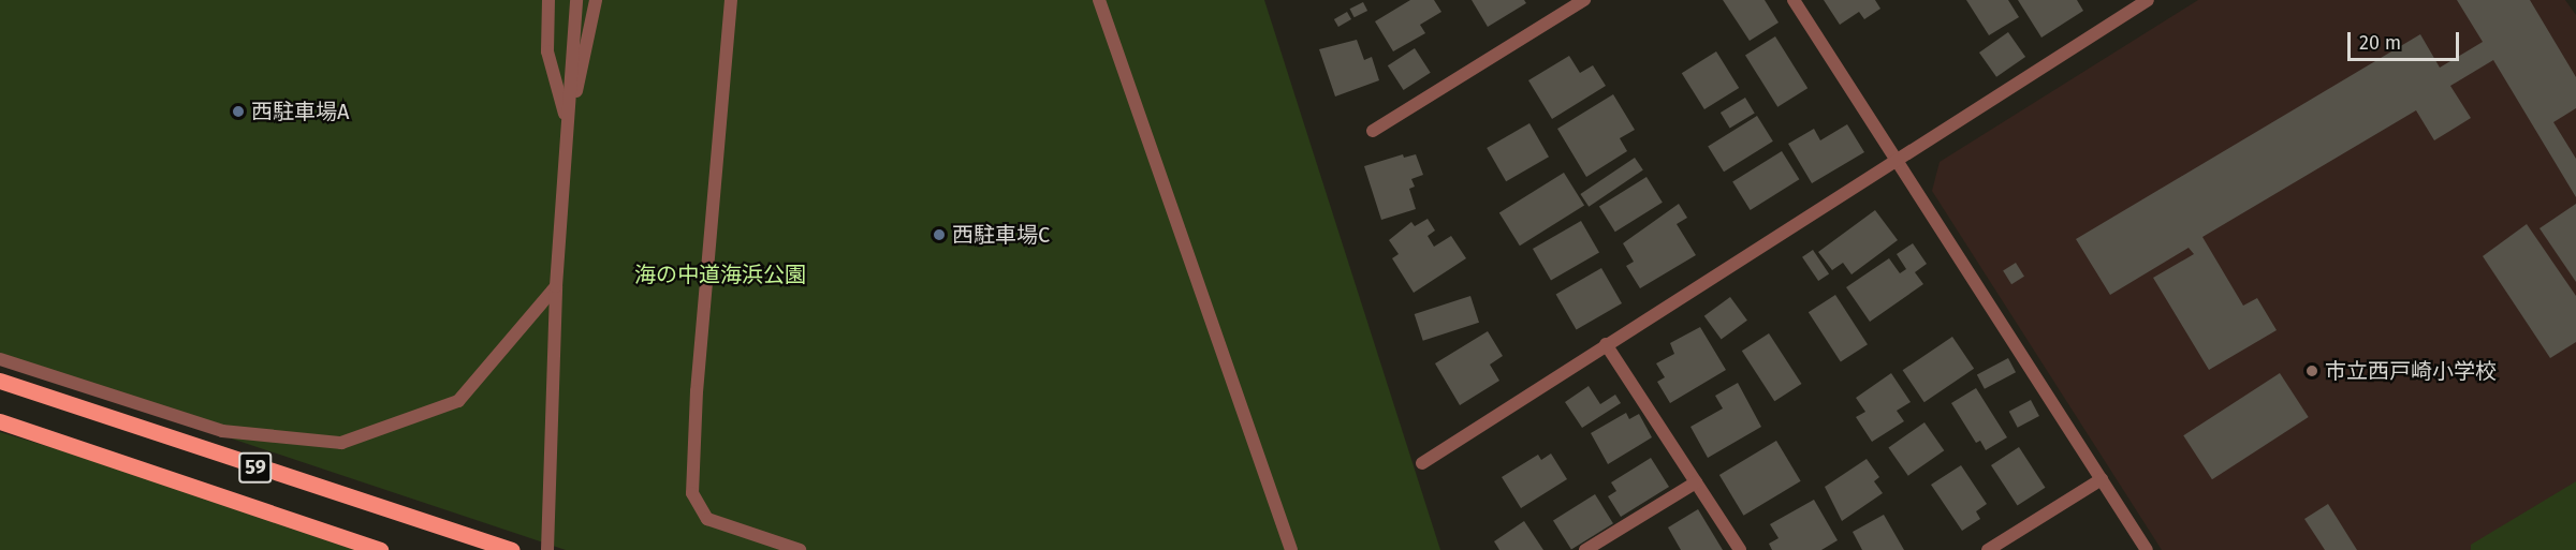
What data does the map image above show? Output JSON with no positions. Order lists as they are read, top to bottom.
{
  "streets": {
    "main road": ["59"]
  },
  "parks": ["海の中道海浜公園"],
  "places": ["西駐車場A", "西駐車場C", "市立西戸崎小学校"],
  "scale_bar": "20 m"
}
